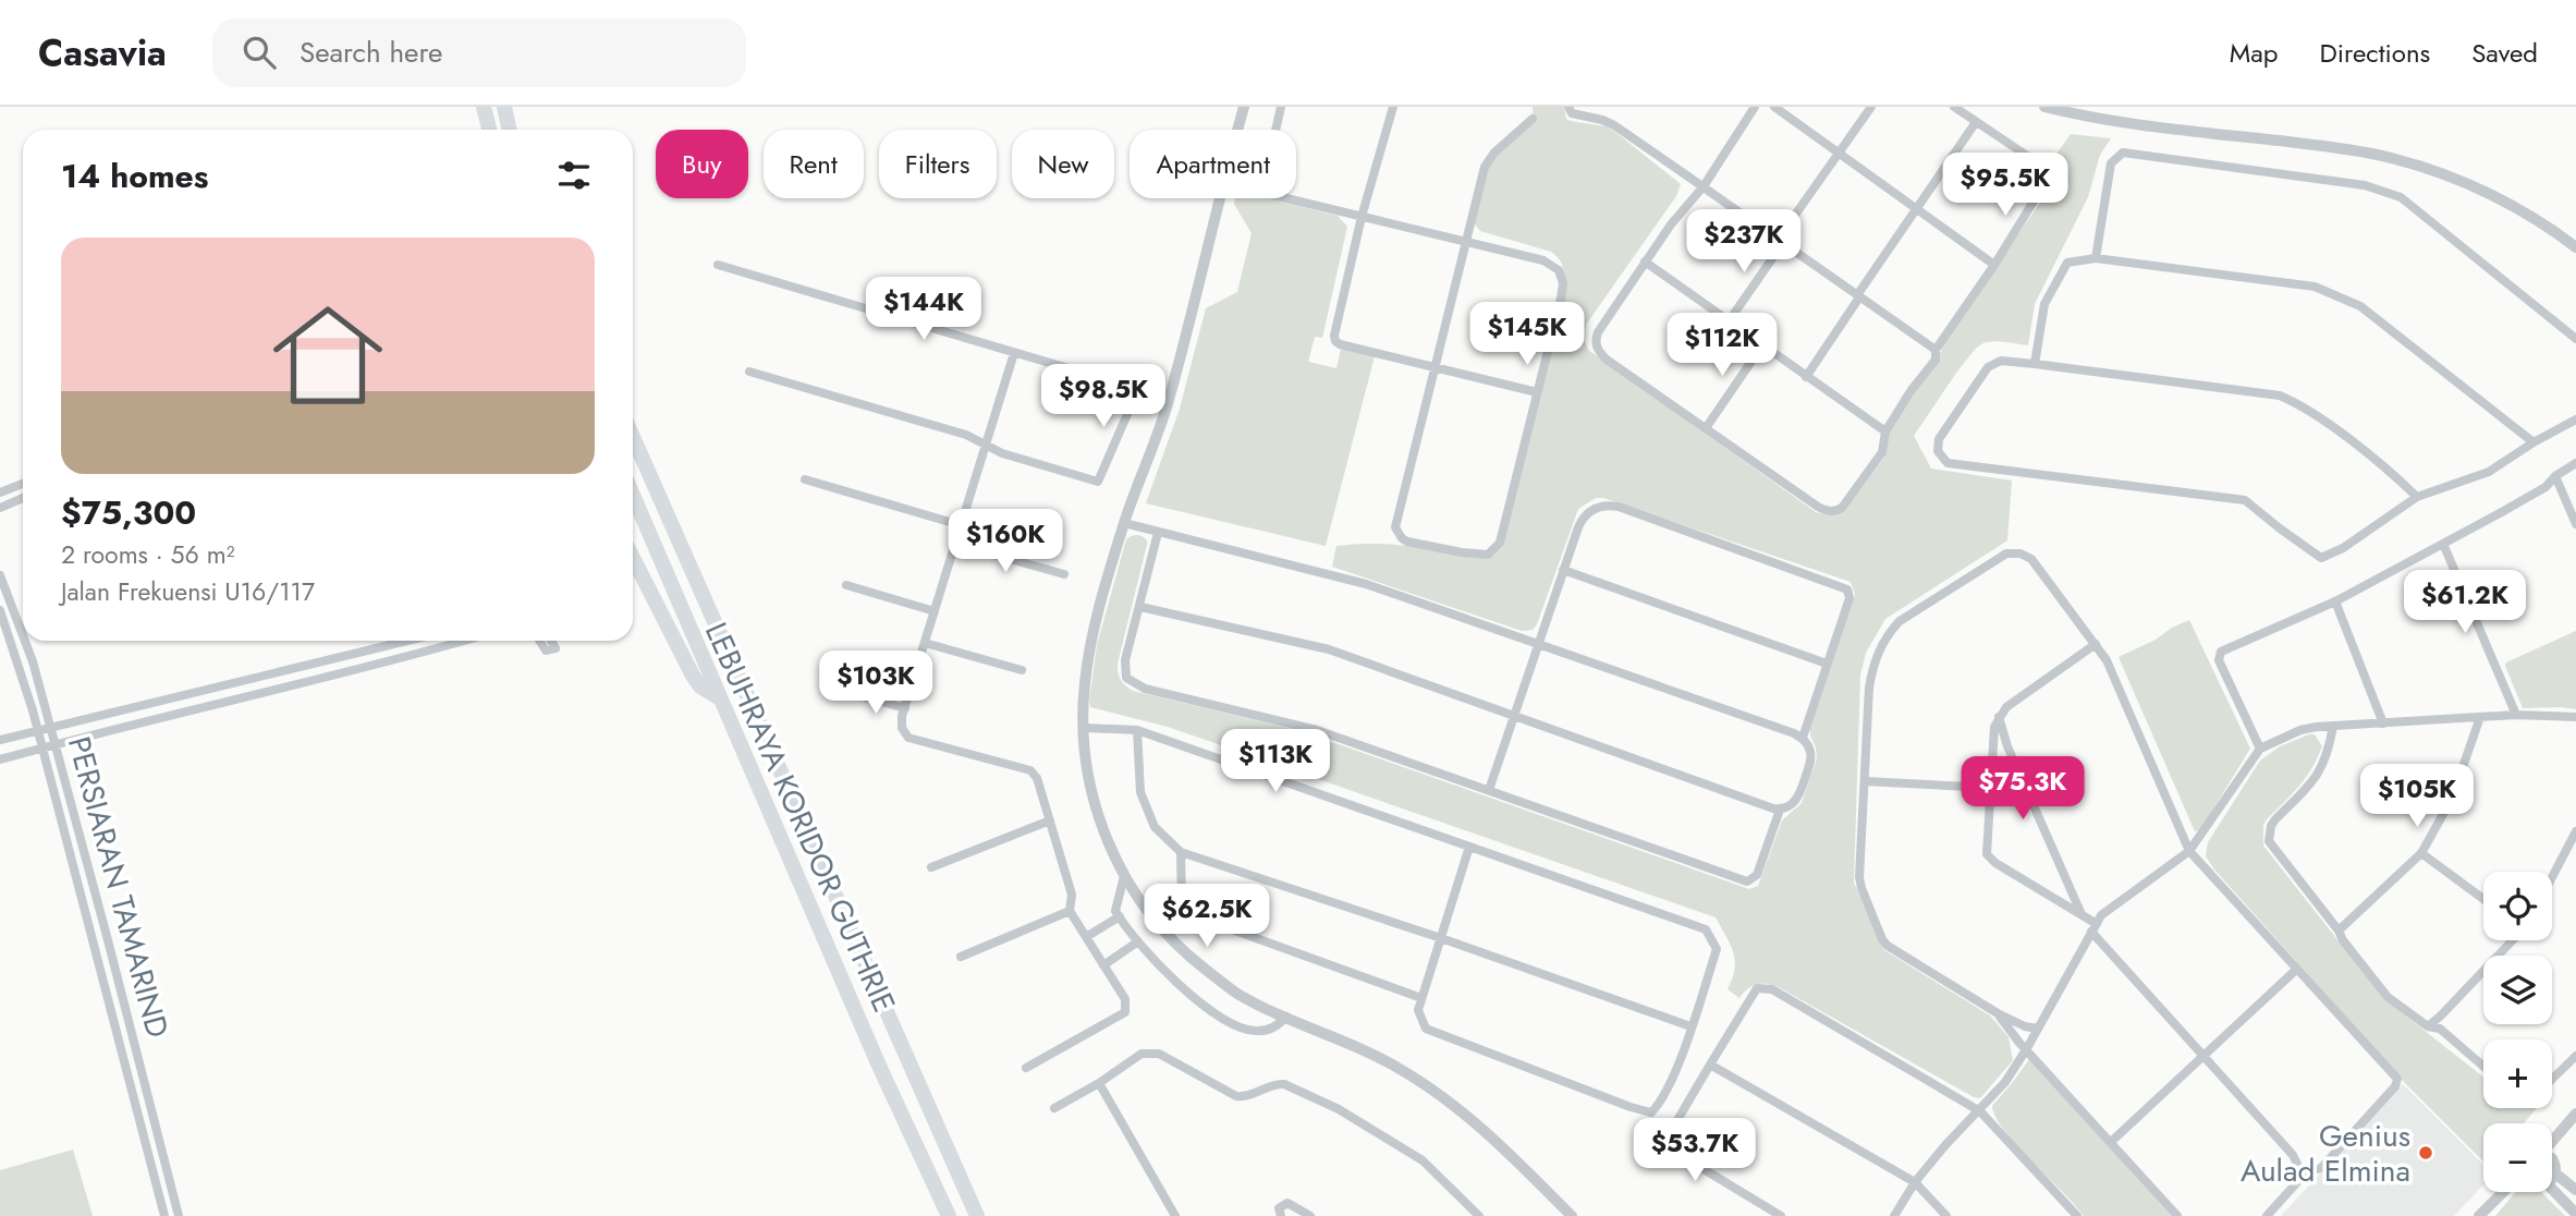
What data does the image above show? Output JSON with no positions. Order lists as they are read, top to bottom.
{
  "streets": {
    "highway": ["LEBUHRAYA KORIDOR GUTHRIE"],
    "street": ["PERSIARAN TAMARIND"]
  },
  "places": ["Genius Aulad Elmina"],
  "page": {
    "header": "Casavia",
    "search": "Search here",
    "nav": ["Map", "Directions", "Saved"],
    "chip": [
      "Buy",
      "Rent",
      "Filters",
      "New",
      "Apartment"
    ],
    "heading": "14 homes",
    "price": [
      "$95.5K",
      "$237K",
      "$144K",
      "$145K",
      "$112K",
      "$98.5K",
      "$160K",
      "$61.2K",
      "$103K",
      "$113K",
      "$75.3K",
      "$105K",
      "$62.5K",
      "$53.7K"
    ],
    "list": [
      {
        "name": "$75,300",
        "note": "2 rooms · 56 m² · Jalan Frekuensi U16/117"
      }
    ],
    "map_buttons": ["+", "−"]
  }
}
